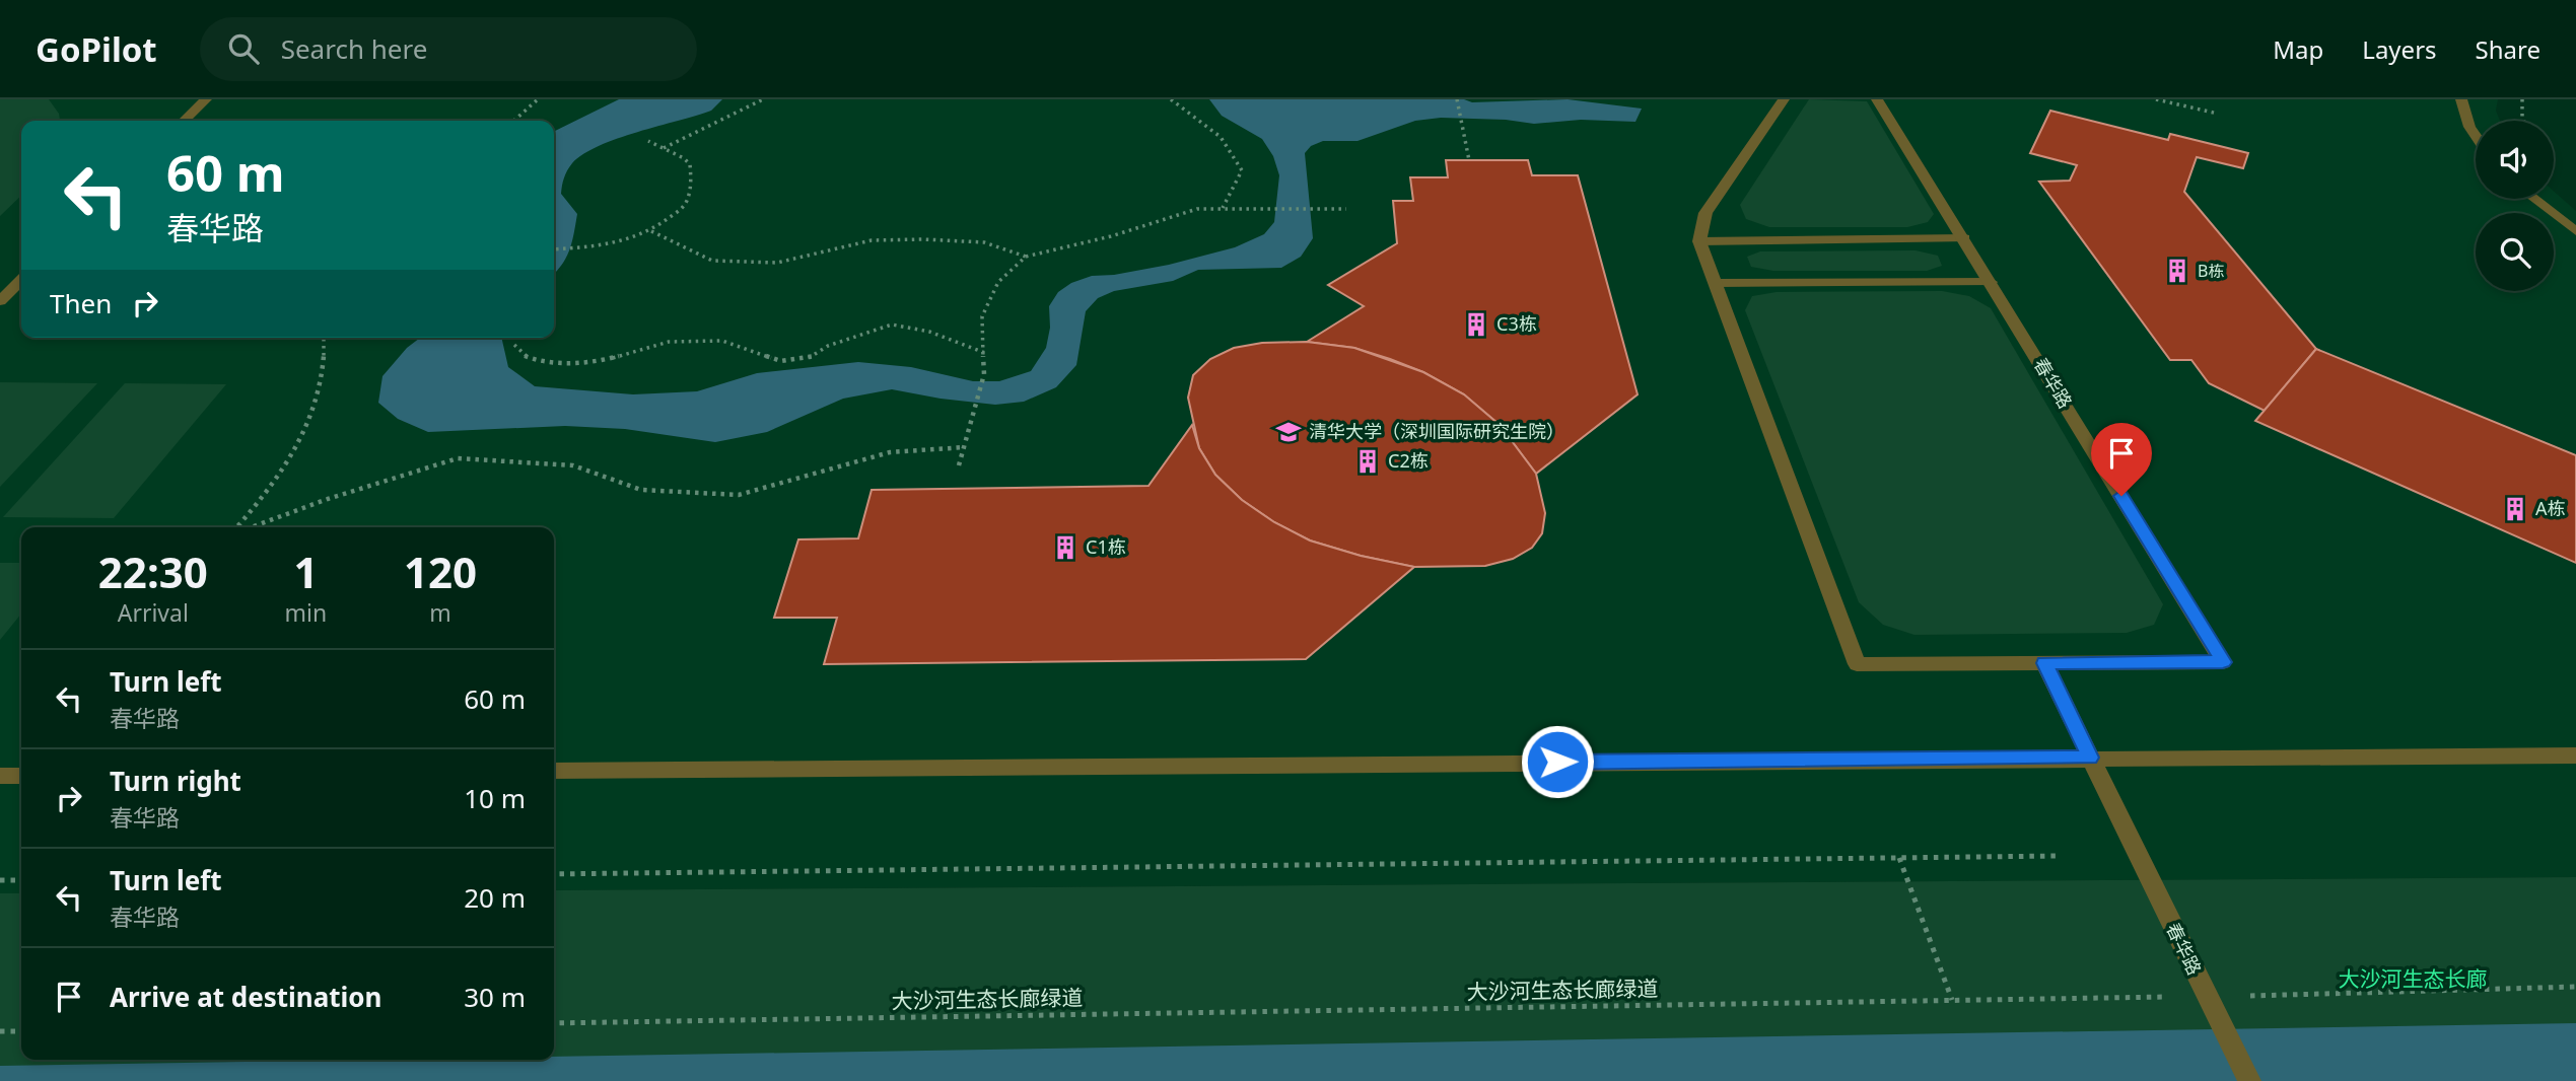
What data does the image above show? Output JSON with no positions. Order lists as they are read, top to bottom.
{
  "streets": {
    "street": ["春华路"],
    "path": ["大沙河生态长廊绿道"]
  },
  "parks": ["大沙河生态长廊"],
  "places": {
    "building": [
      "B栋",
      "C3栋",
      "C2栋",
      "A栋",
      "C1栋"
    ],
    "school or university": ["清华大学（深圳国际研究生院）"]
  },
  "page": {
    "header": "GoPilot",
    "search": "Search here",
    "nav": ["Map", "Layers", "Share"],
    "turn": ["60 m", "春华路"],
    "then": "Then",
    "eta": [
      "22:30",
      "Arrival",
      "1",
      "min",
      "120",
      "m"
    ],
    "list": [
      {
        "name": "Turn left",
        "note": "春华路",
        "value": "60 m"
      },
      {
        "name": "Turn right",
        "note": "春华路",
        "value": "10 m"
      },
      {
        "name": "Turn left",
        "note": "春华路",
        "value": "20 m"
      },
      {
        "name": "Arrive at destination",
        "value": "30 m"
      }
    ]
  }
}
